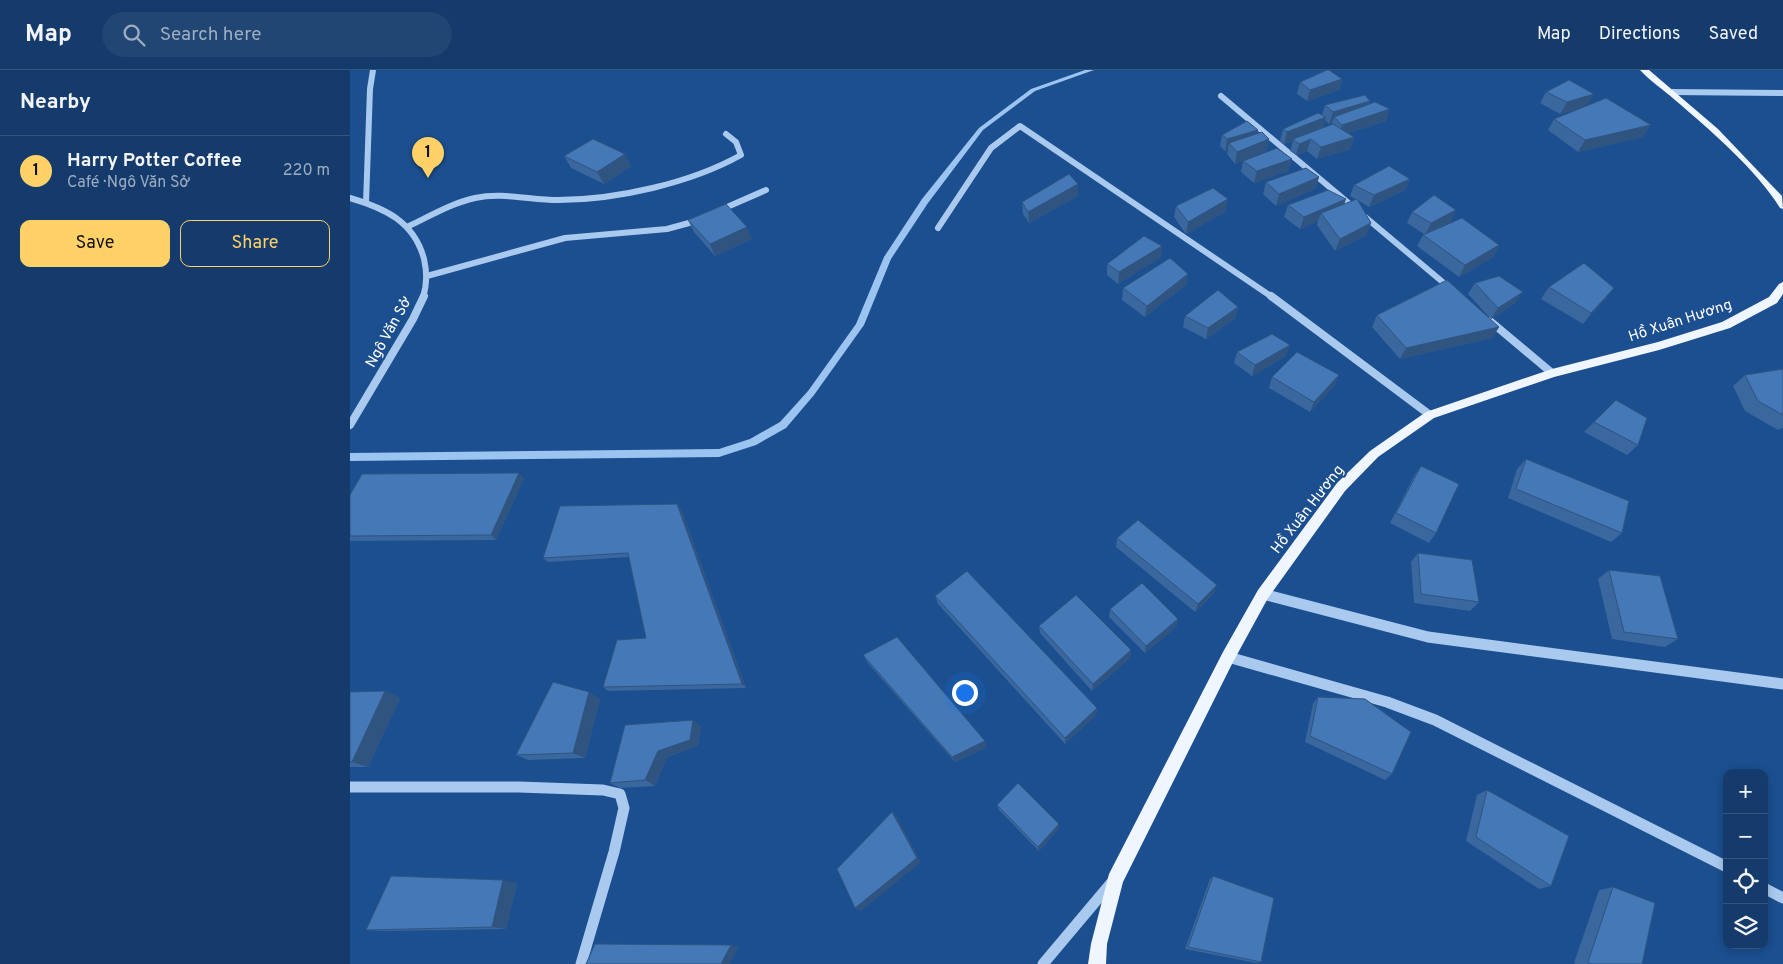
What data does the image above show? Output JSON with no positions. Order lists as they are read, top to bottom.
{
  "streets": {
    "main road": ["Hồ Xuân Hương"],
    "street": ["Ngô Văn Sở"]
  },
  "page": {
    "header": "Map",
    "search": "Search here",
    "nav": ["Map", "Directions", "Saved"],
    "heading": "Nearby",
    "list": [
      {
        "mark": "1",
        "name": "Harry Potter Coffee",
        "note": "Café · Ngô Văn Sở",
        "value": "220 m"
      }
    ],
    "pins": "1",
    "buttons": ["Save", "Share"],
    "map_buttons": ["+", "−"]
  }
}
